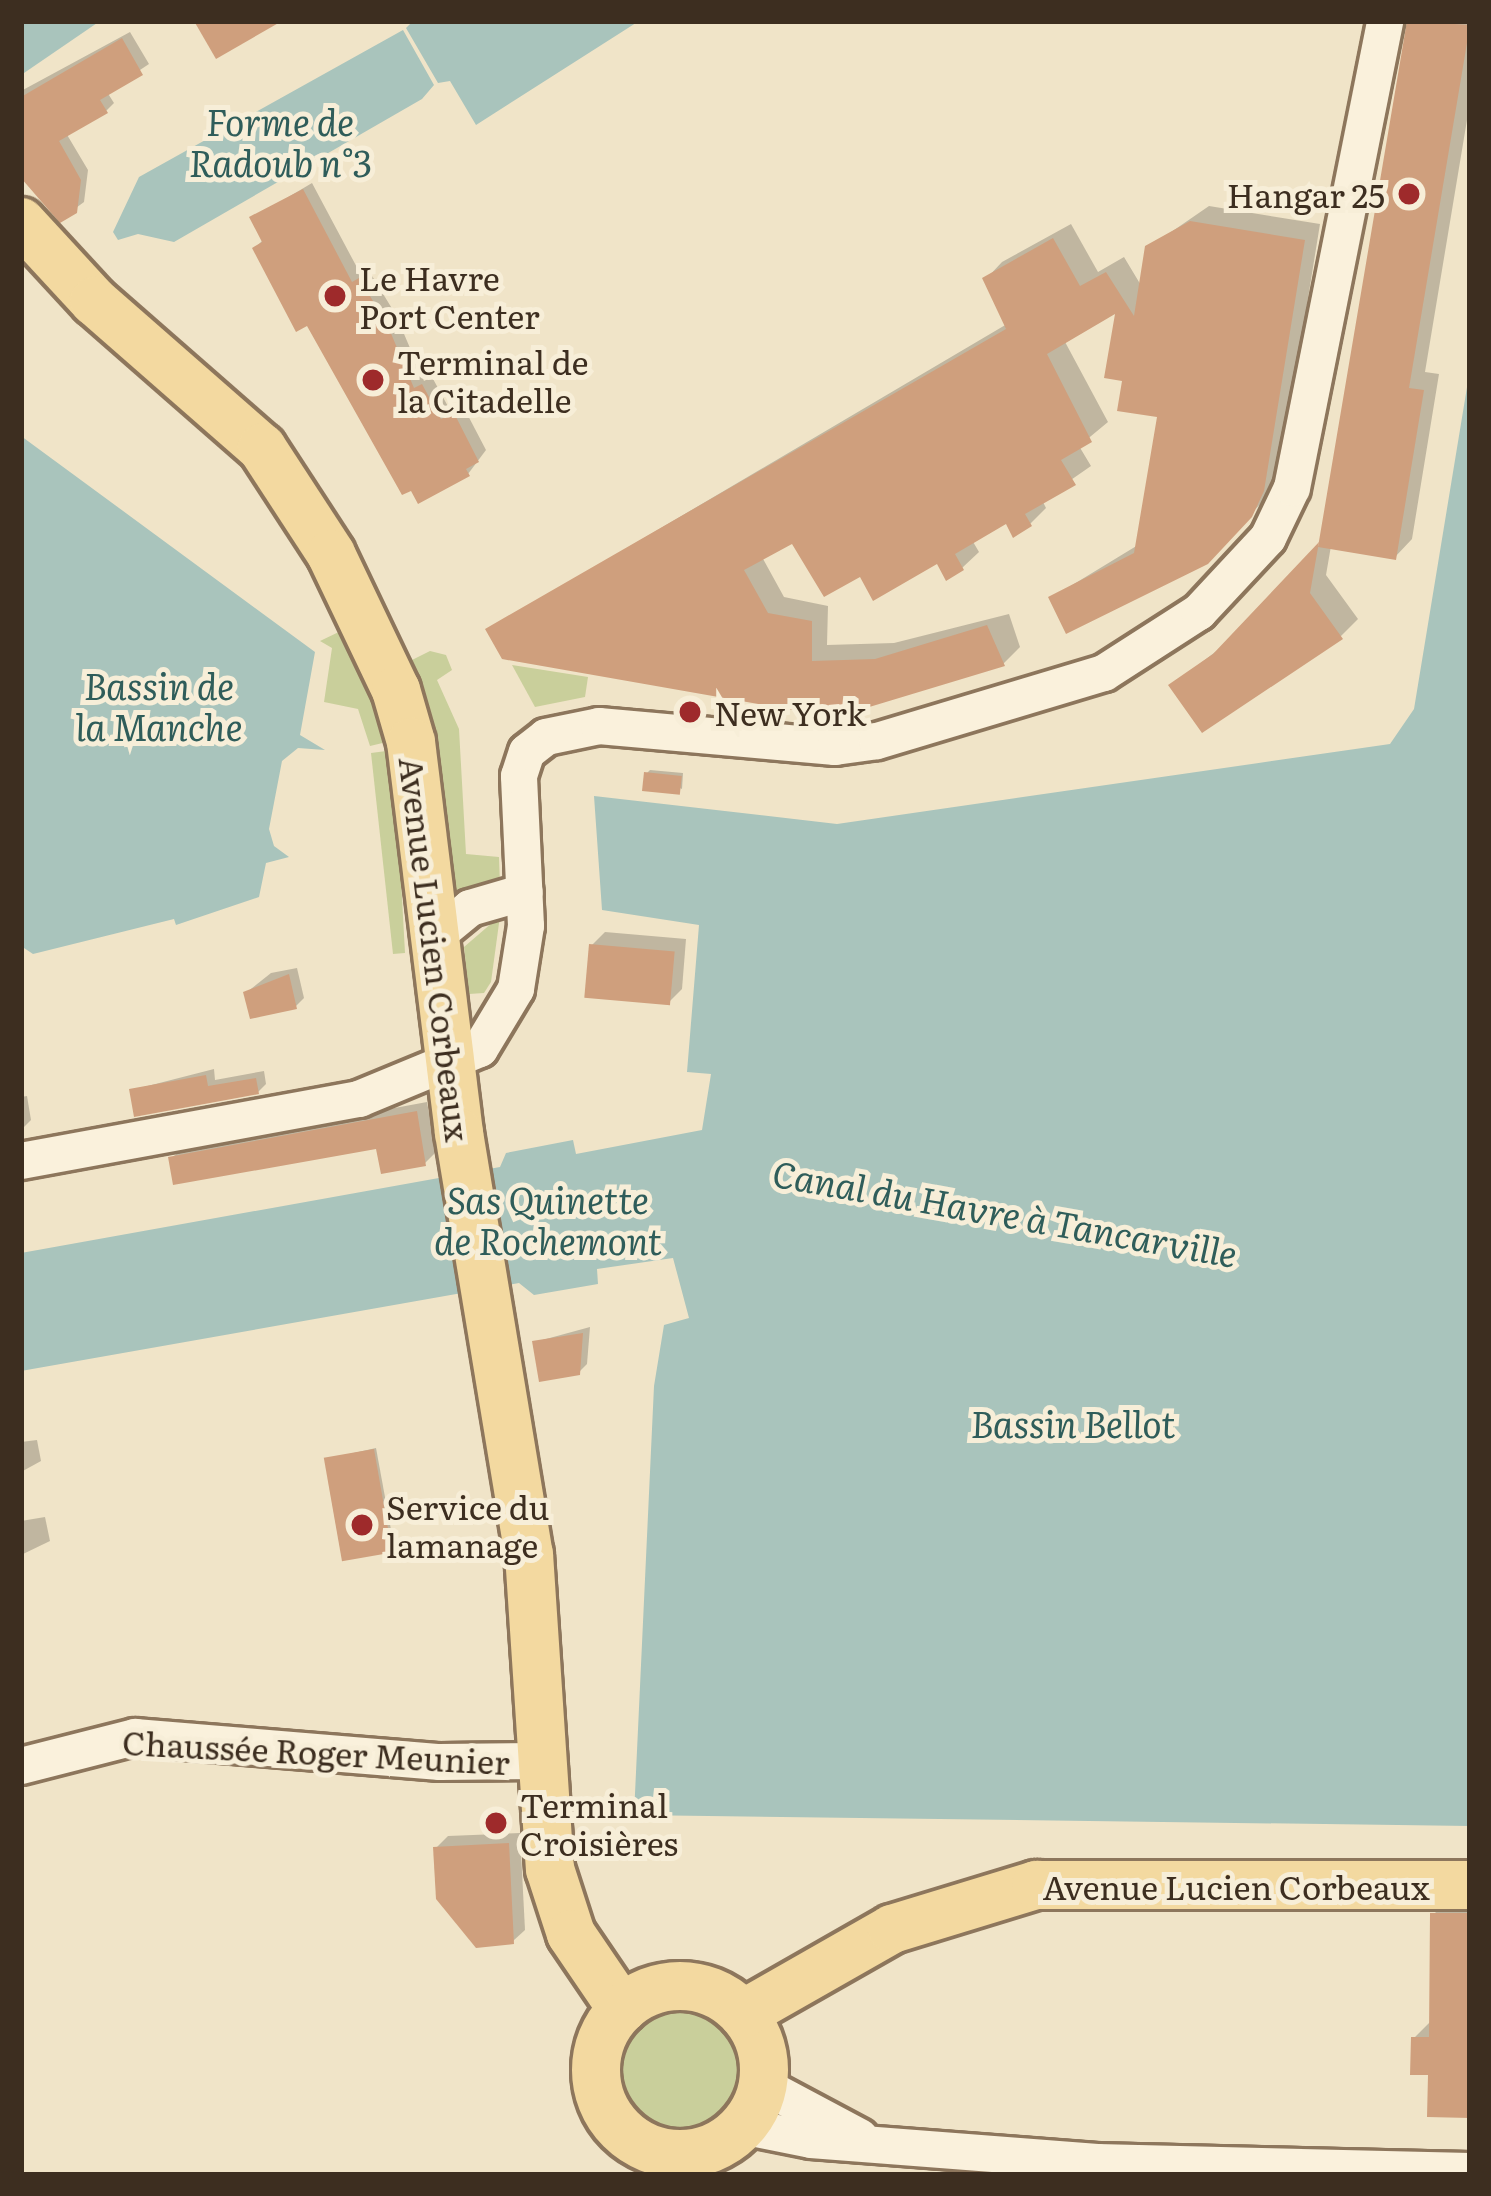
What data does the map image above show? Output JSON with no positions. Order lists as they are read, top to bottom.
{
  "streets": {
    "main road": ["Avenue Lucien Corbeaux"],
    "street": ["Chaussée Roger Meunier"]
  },
  "crossings": [
    ["Avenue Lucien Corbeaux", "Chaussée Roger Meunier"]
  ],
  "water": [
    "Forme de Radoub n°3",
    "Bassin de la Manche",
    "Sas Quinette de Rochemont",
    "Canal du Havre à Tancarville",
    "Bassin Bellot"
  ],
  "places": [
    "Hangar 25",
    "Le Havre Port Center",
    "Terminal de la Citadelle",
    "New York",
    "Service du lamanage",
    "Terminal Croisières"
  ]
}
